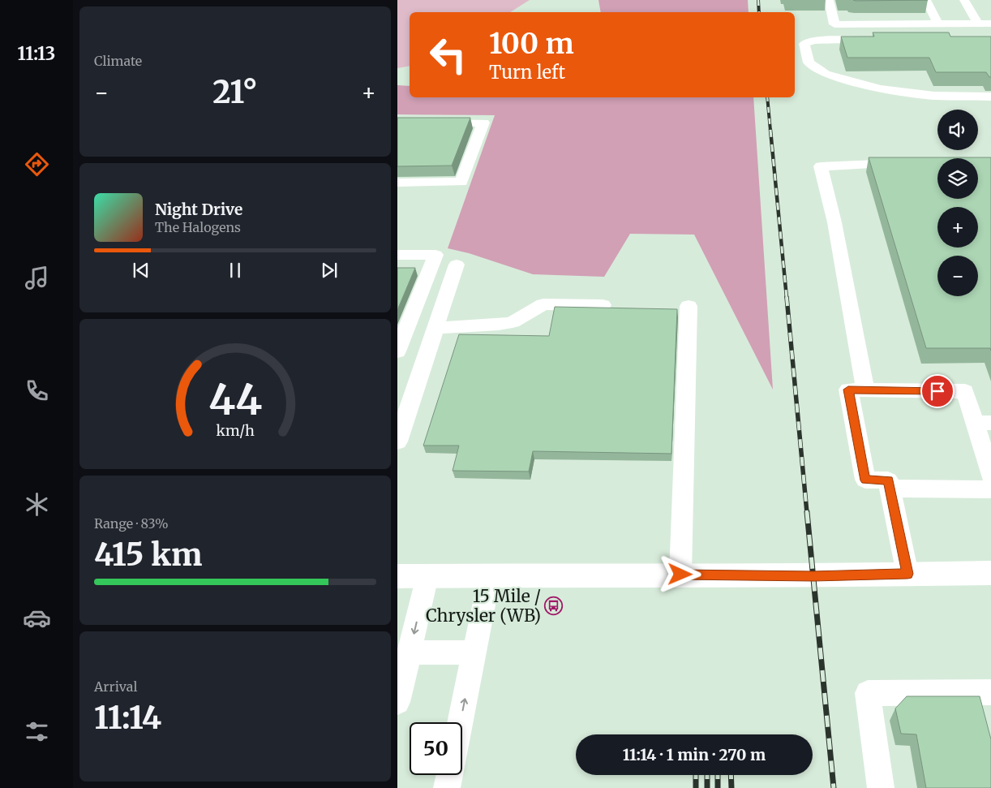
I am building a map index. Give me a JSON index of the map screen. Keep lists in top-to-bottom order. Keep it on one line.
{"places":{"bus stop":["15 Mile / Chrysler (WB)"]},"page":{"tabs":"11:13","tile":["Climate",["Range · 83%","415 km"],["Arrival","11:14"]],"turn":["100 m","Turn left"],"heat":["−","21°","+"],"map_buttons":["+","−"],"song":["Night Drive","The Halogens"],"limit":"50","trip":"11:14 · 1 min · 270 m","gauge":["44","km/h"]}}
